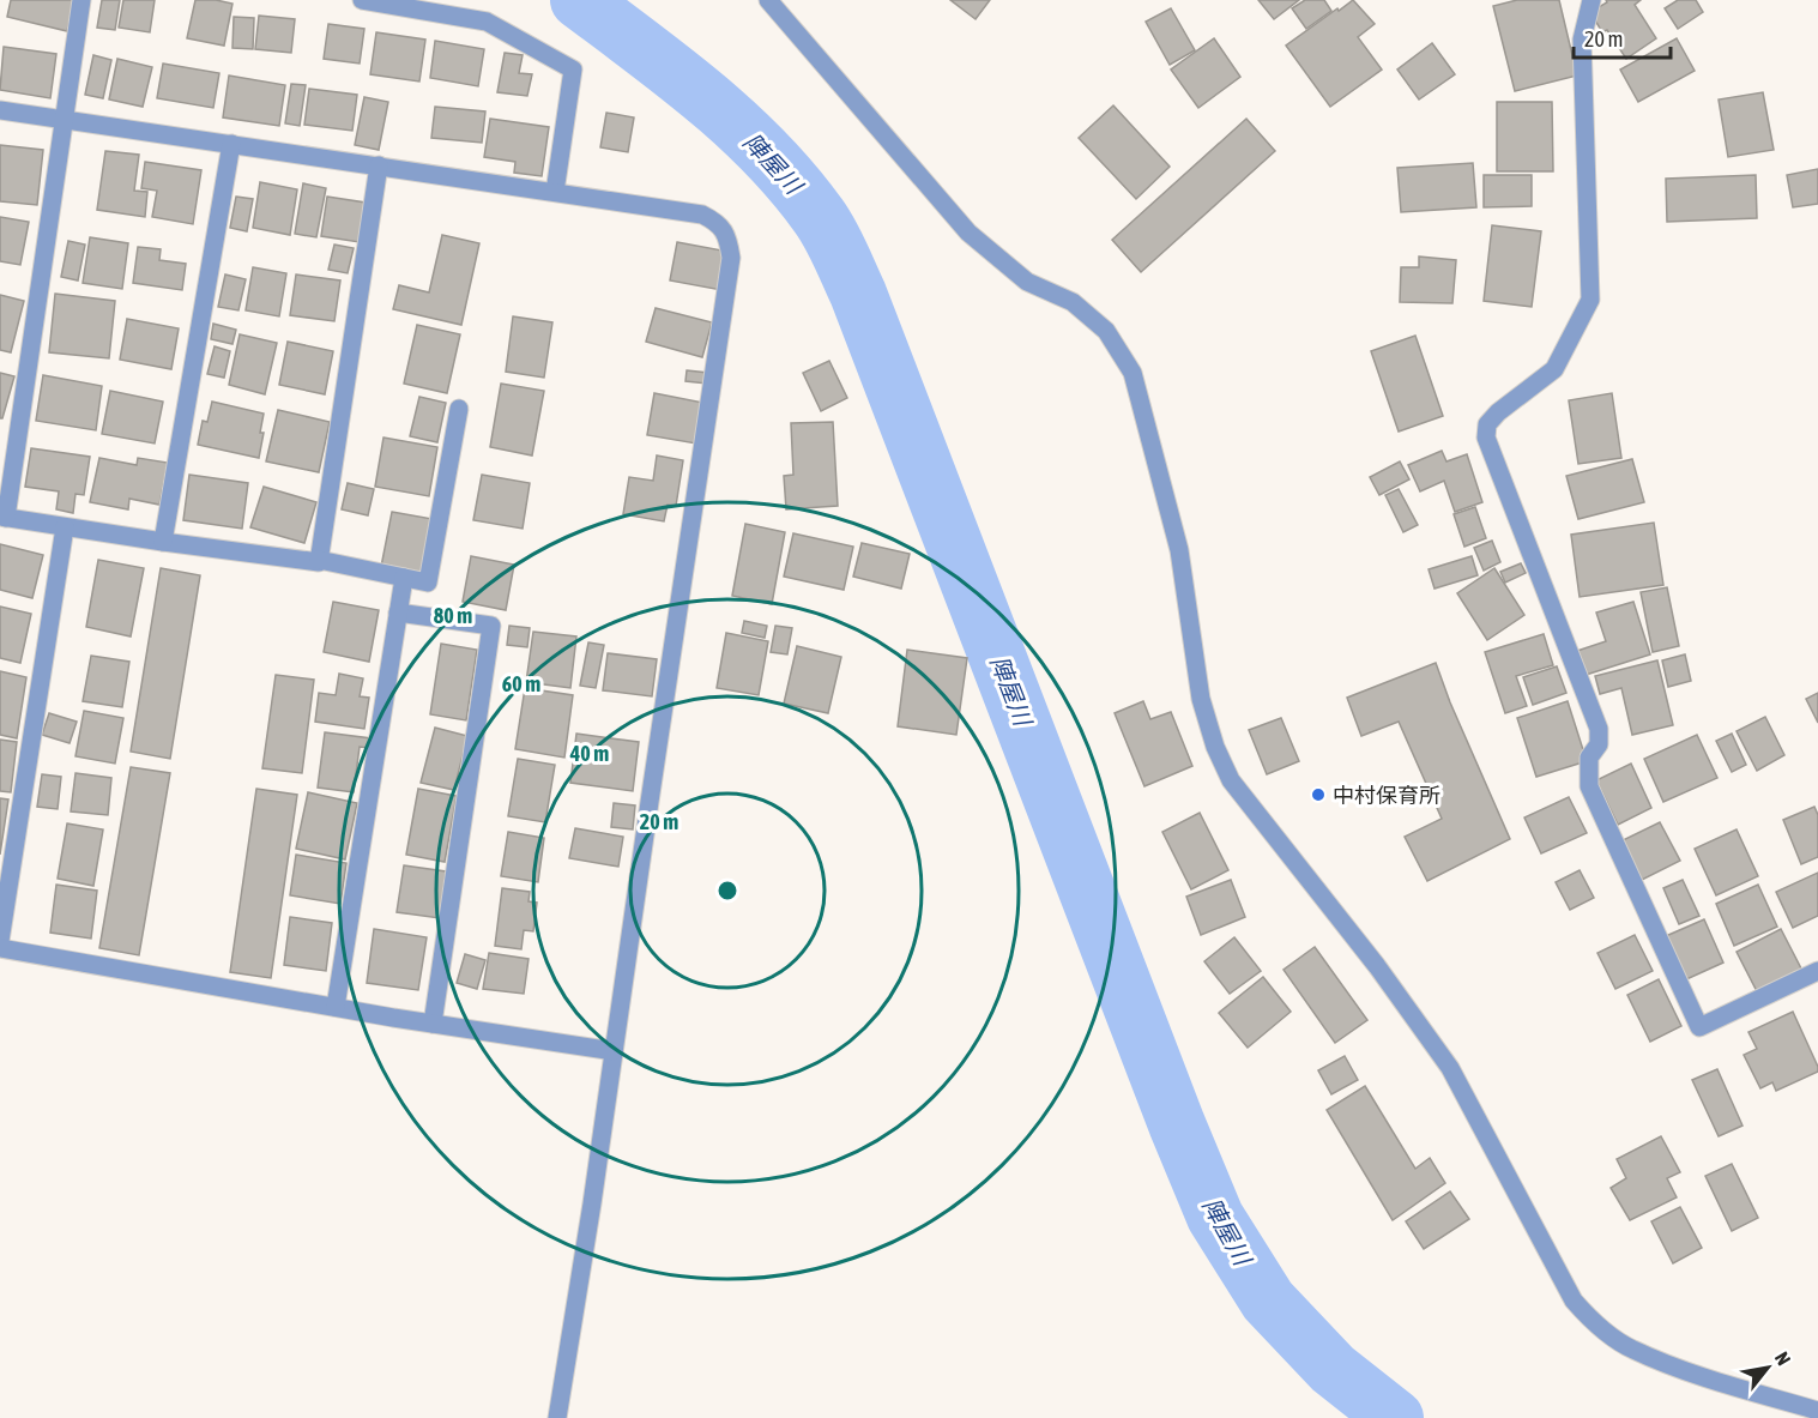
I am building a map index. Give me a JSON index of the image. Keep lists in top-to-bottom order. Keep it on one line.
{"water":["陣屋川"],"places":["中村保育所"],"scale_bar":"20 m","north":"top right","rings":["80 m","60 m","40 m","20 m"]}
